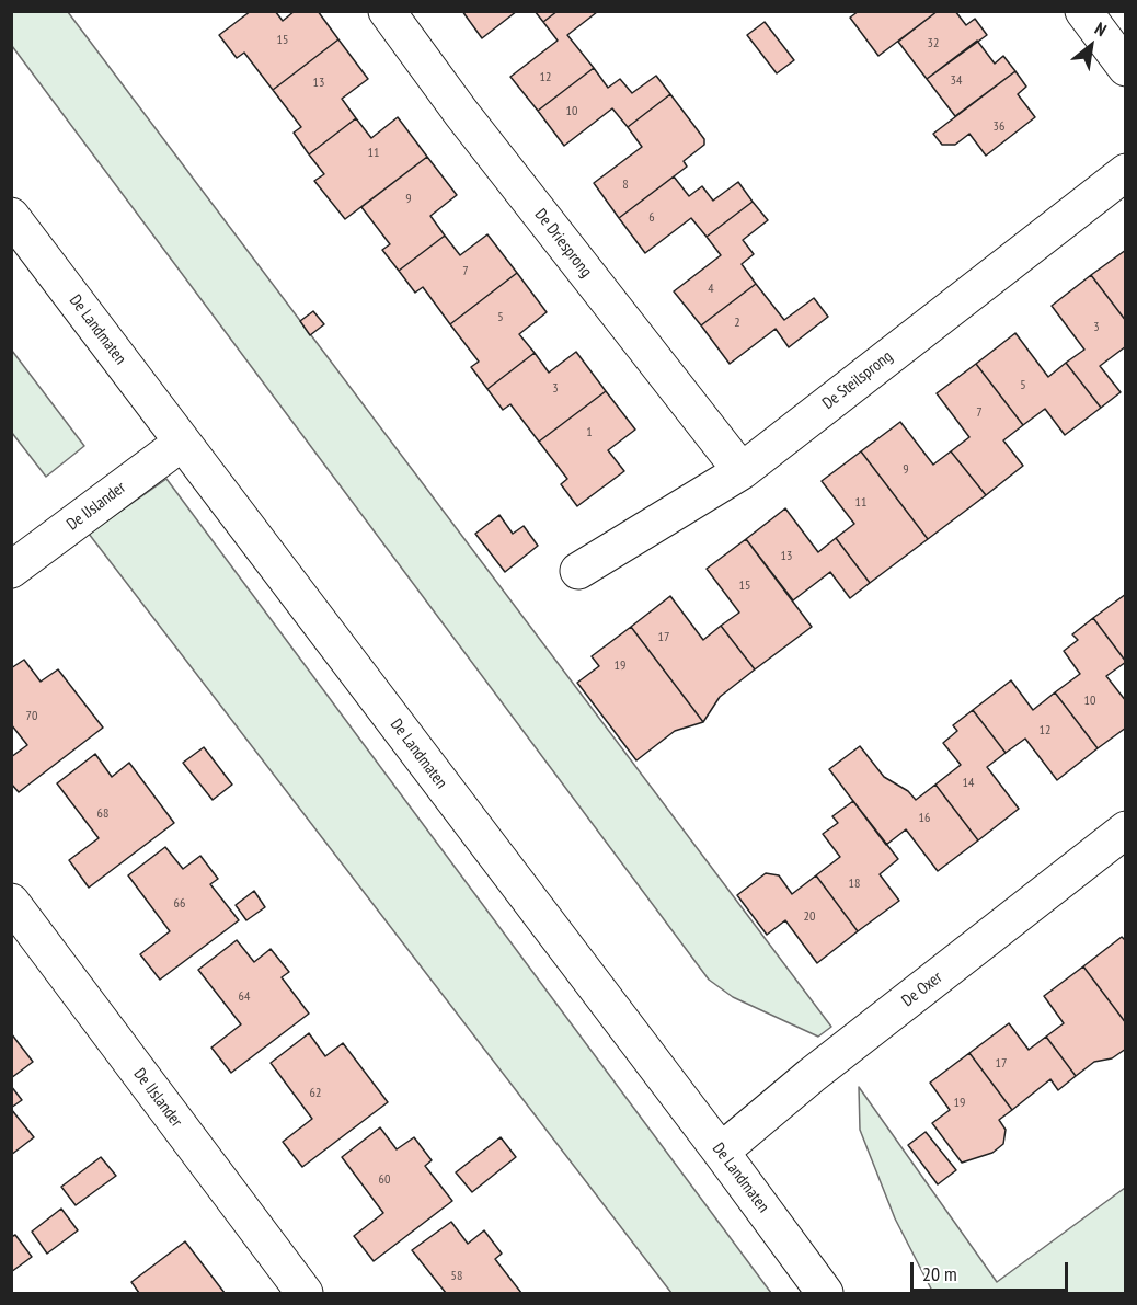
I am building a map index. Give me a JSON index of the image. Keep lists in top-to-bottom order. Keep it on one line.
{"streets":{"street":["De Driesprong","De Landmaten","De Steilsprong","De IJslander","De Oxer"]},"crossings":[["De Driesprong","De Steilsprong"],["De Landmaten","De IJslander"],["De Landmaten","De Oxer"]],"house_numbers":["15","32","12","34","13","10","36","11","8","9","6","7","4","5","2","3","5","3","7","1","9","11","13","15","17","19","10","70","12","14","68","16","18","66","20","64","17","62","19","60","58"],"scale_bar":"20 m","north":"top right"}
